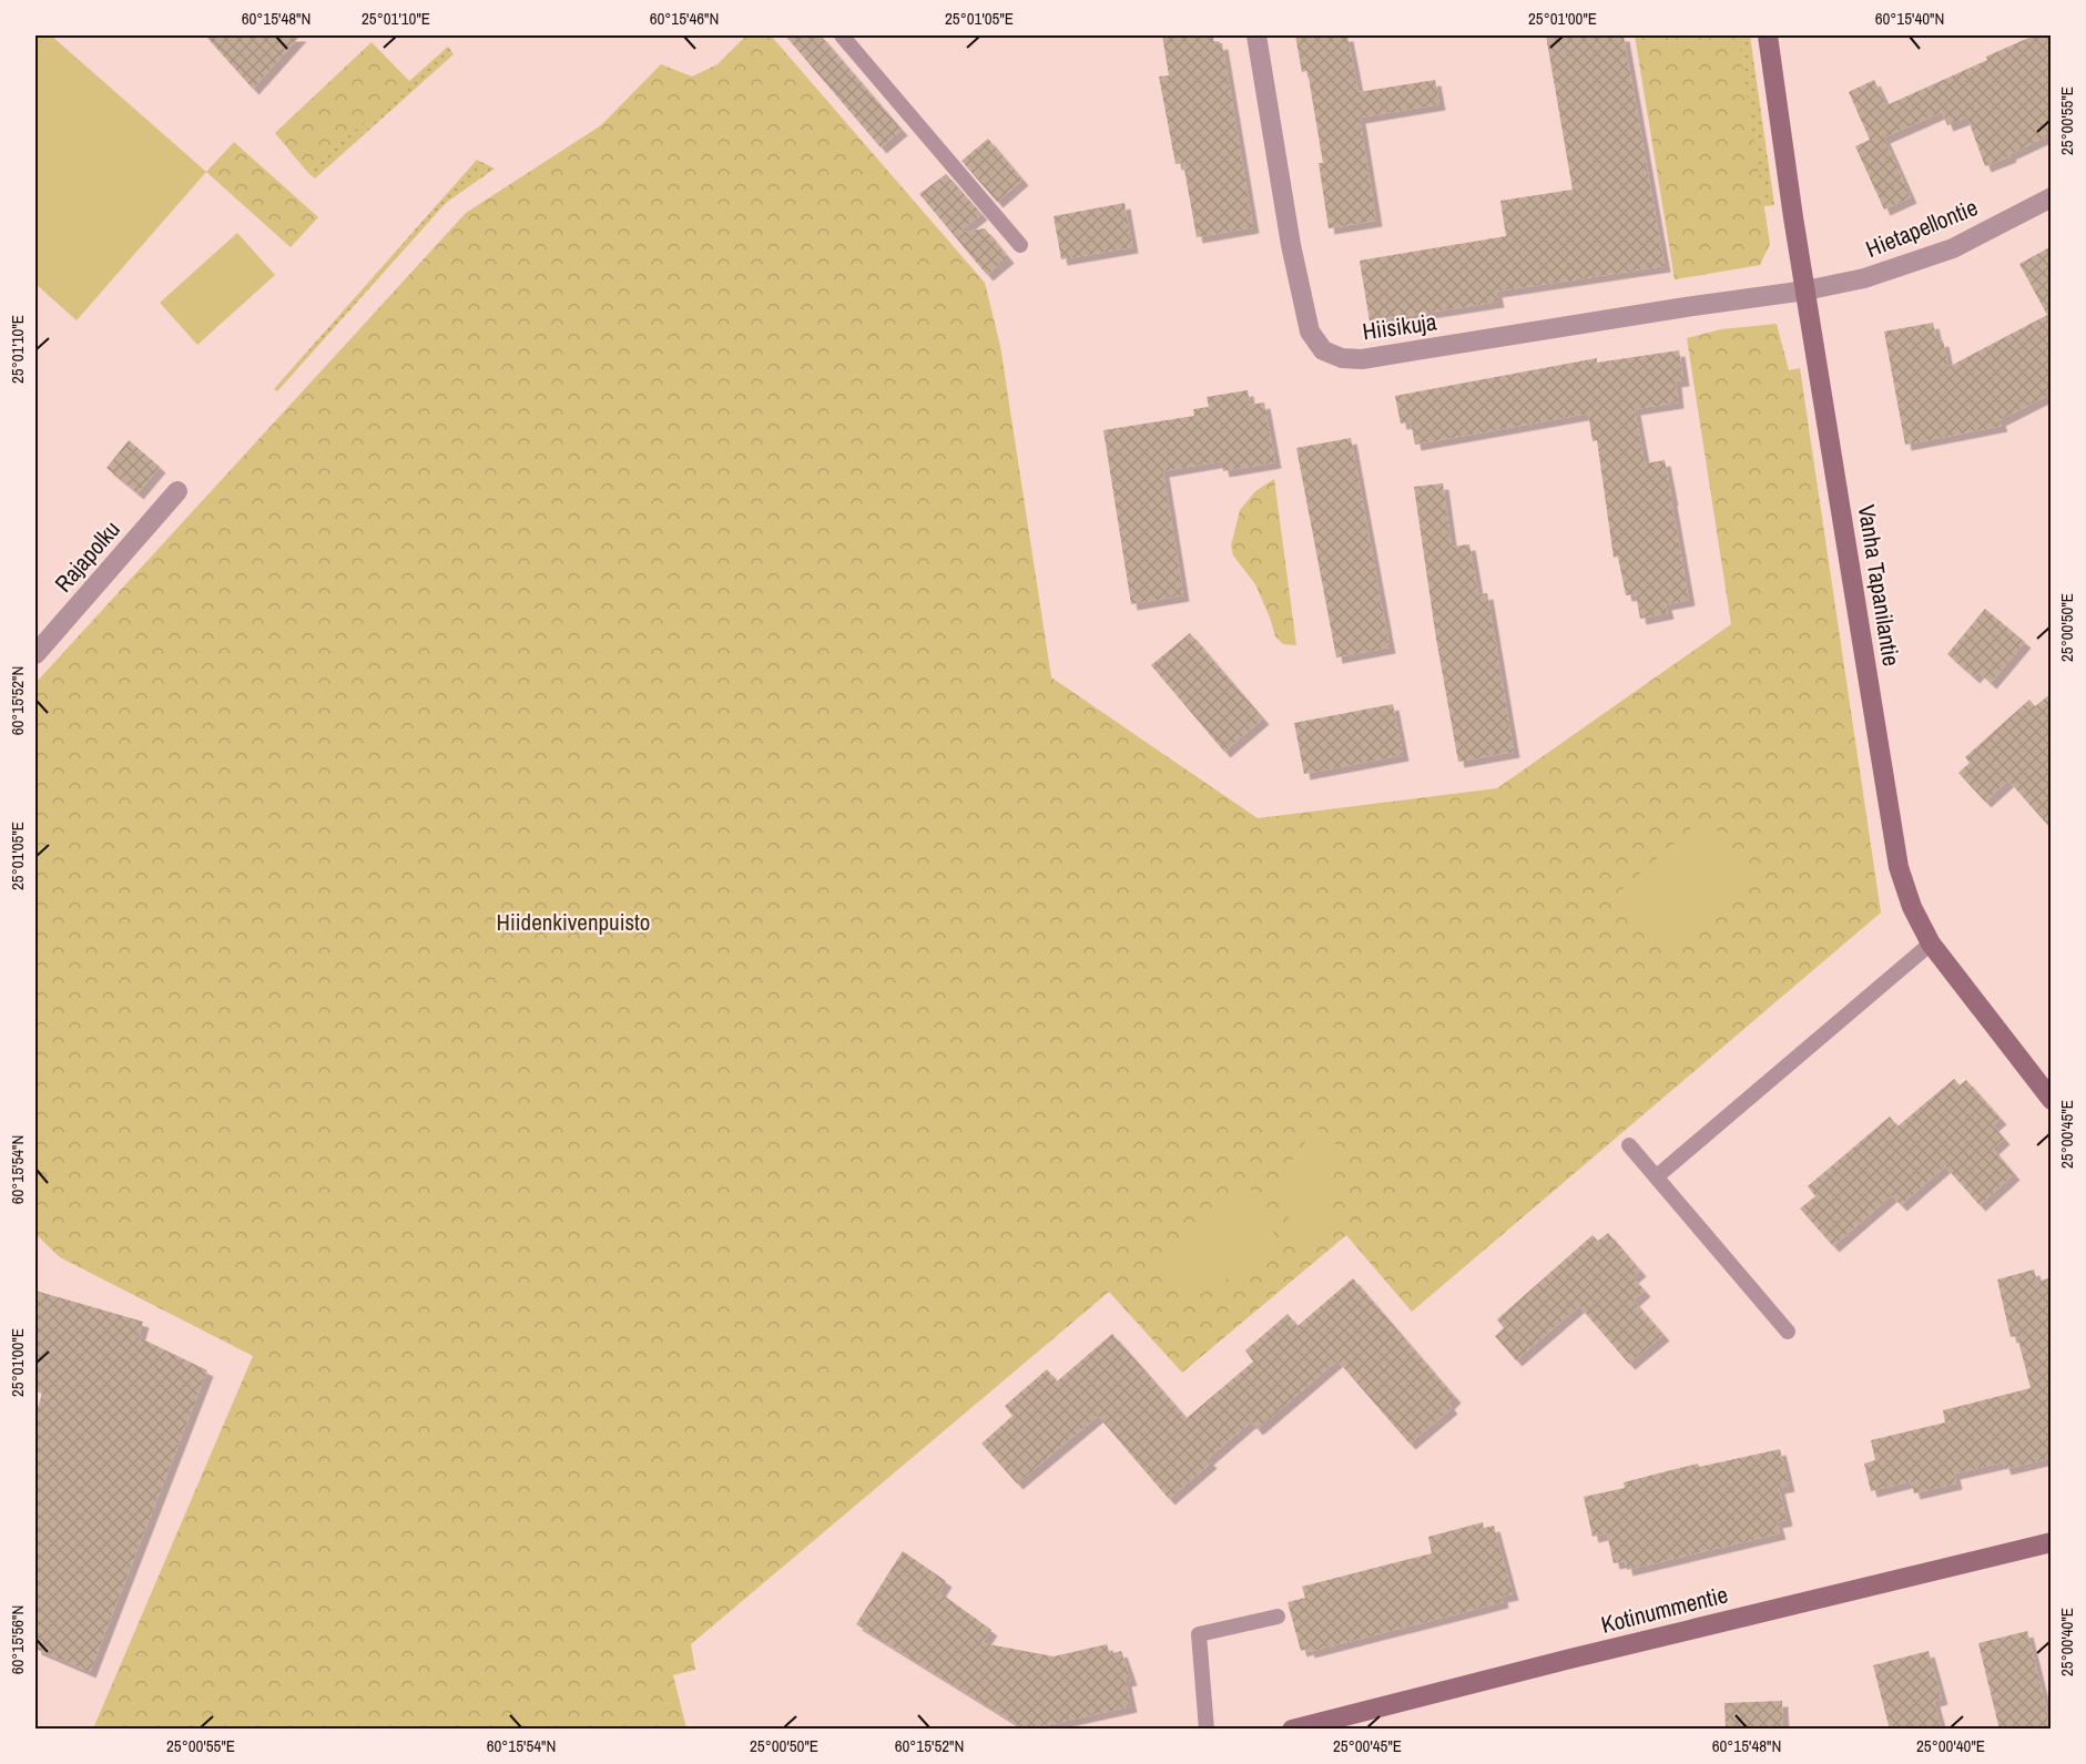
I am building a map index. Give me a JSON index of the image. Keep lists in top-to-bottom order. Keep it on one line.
{"streets":{"street":["Hietapellontie","Hiisikuja","Rajapolku","Vanha Tapanilantie","Kotinummentie"]},"crossings":[["Hietapellontie","Hiisikuja"],["Hietapellontie","Vanha Tapanilantie"],["Hiisikuja","Vanha Tapanilantie"]],"parks":["Hiidenkivenpuisto"],"coordinates":["60°15'48\"N","25°01'10\"E","60°15'46\"N","25°01'05\"E","25°01'00\"E","60°15'40\"N","25°00'55\"E","25°00'50\"E","60°15'52\"N","25°00'45\"E","60°15'54\"N","60°15'56\"N","25°00'40\"E"]}
